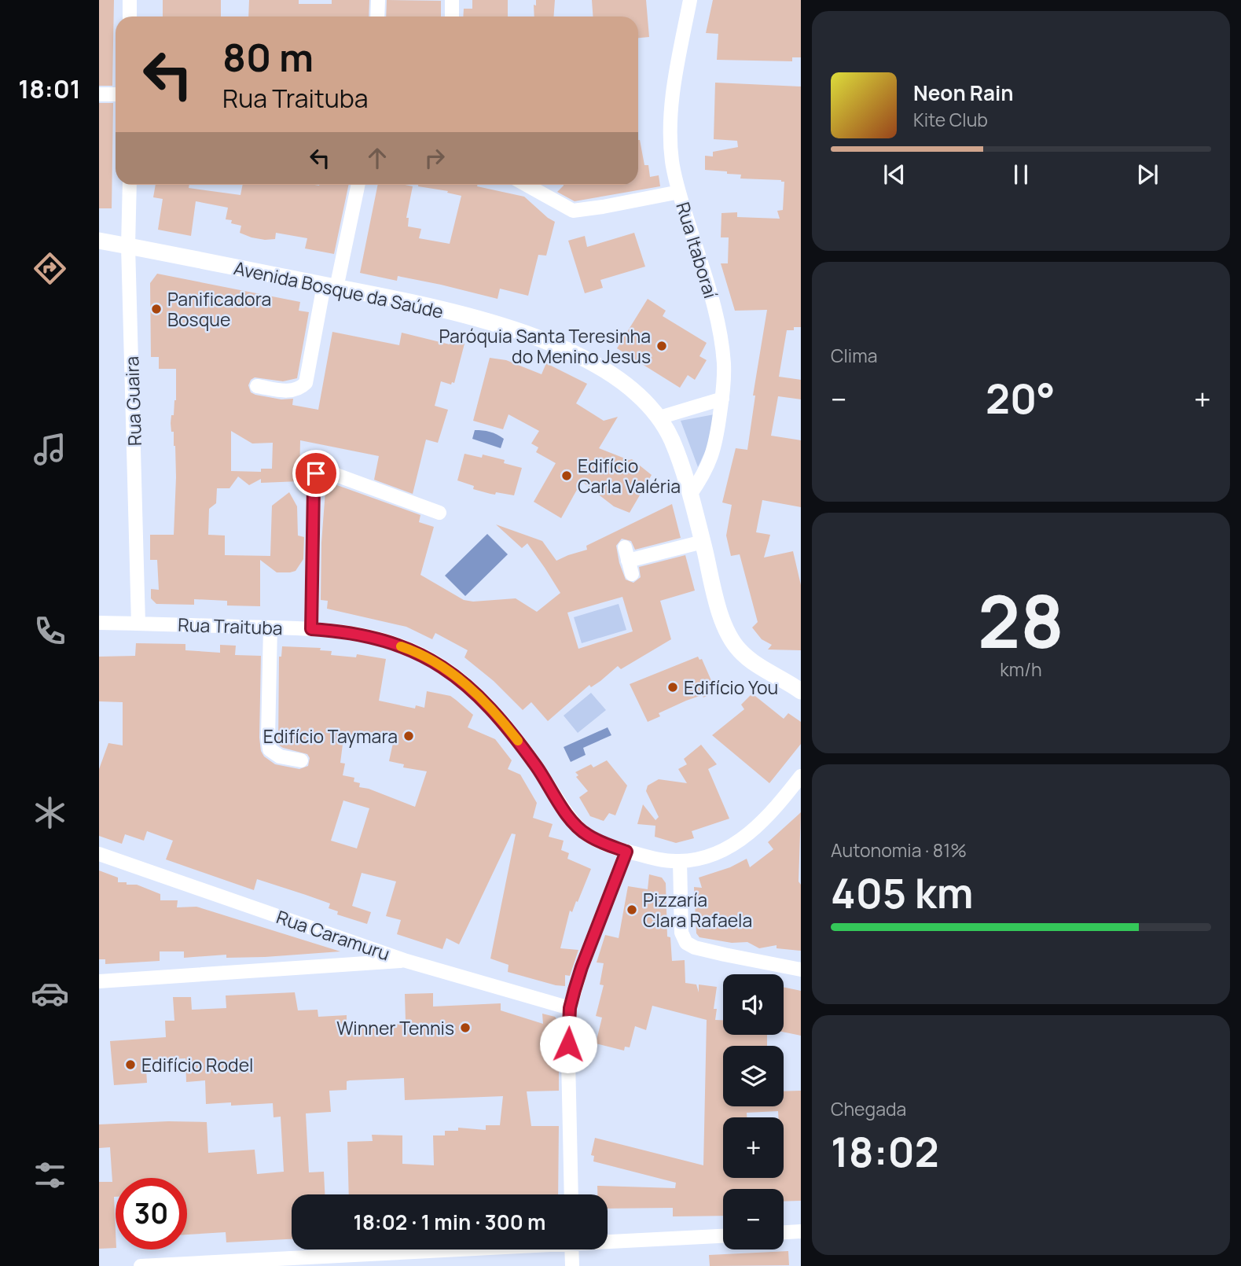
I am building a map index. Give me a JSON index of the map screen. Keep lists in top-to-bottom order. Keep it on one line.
{"streets":{"street":["Rua Itaboraí","Avenida Bosque da Saúde","Rua Guaira","Rua Traituba","Rua Caramuru"]},"crossings":[["Rua Itaboraí","Avenida Bosque da Saúde"],["Avenida Bosque da Saúde","Rua Guaira"],["Rua Guaira","Rua Traituba"]],"places":["Panificadora Bosque","Paróquia Santa Teresinha do Menino Jesus","Edifício Carla Valéria","Edifício You","Edifício Taymara","Pizzaría Clara Rafaela","Winner Tennis","Edifício Rodel"],"page":{"tabs":"18:01","turn":["80 m","Rua Traituba"],"song":["Neon Rain","Kite Club"],"tile":["Clima",["28","km/h"],["Autonomia · 81%","405 km"],["Chegada","18:02"]],"heat":["−","20°","+"],"map_buttons":["+","−"],"limit":"30","trip":"18:02 · 1 min · 300 m"}}
